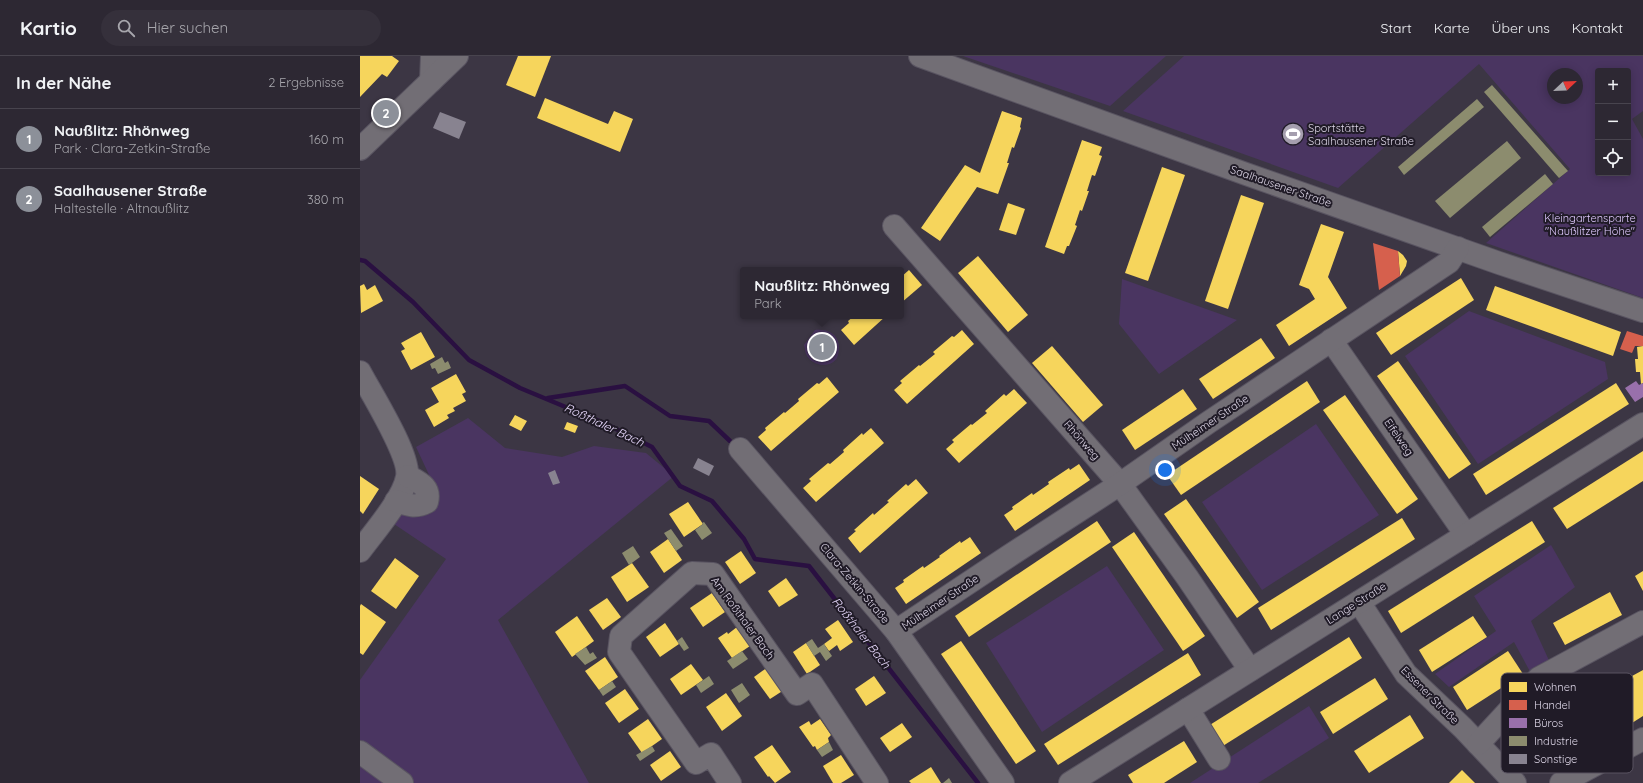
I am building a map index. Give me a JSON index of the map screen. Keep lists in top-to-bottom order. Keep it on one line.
{"streets":{"street":["Saalhausener Straße","Mülheimer Straße","Eifelweg","Rhönweg","Clara-Zetkin-Straße","Lange Straße","Am Roßthaler Bach","Essener Straße"]},"crossings":[["Saalhausener Straße","Mülheimer Straße"],["Mülheimer Straße","Eifelweg"],["Mülheimer Straße","Rhönweg"],["Mülheimer Straße","Clara-Zetkin-Straße"],["Eifelweg","Lange Straße"],["Rhönweg","Lange Straße"],["Lange Straße","Essener Straße"]],"water":["Roßthaler Bach"],"parks":["Kleingartensparte \"Naußlitzer Höhe\""],"places":{"sports":["Sportstätte Saalhausener Straße"]},"legend":["Wohnen","Handel","Büros","Industrie","Sonstige"],"north":"top right","page":{"header":"Kartio","search":"Hier suchen","nav":["Start","Karte","Über uns","Kontakt"],"heading":["In der Nähe","2 Ergebnisse"],"map_buttons":["+","−"],"pins":["2","1"],"list":[{"mark":"1","name":"Naußlitz: Rhönweg","note":"Park · Clara-Zetkin-Straße","value":"160 m"},{"mark":"2","name":"Saalhausener Straße","note":"Haltestelle · Altnaußlitz","value":"380 m"}],"popup":["Naußlitz: Rhönweg","Park"]}}
